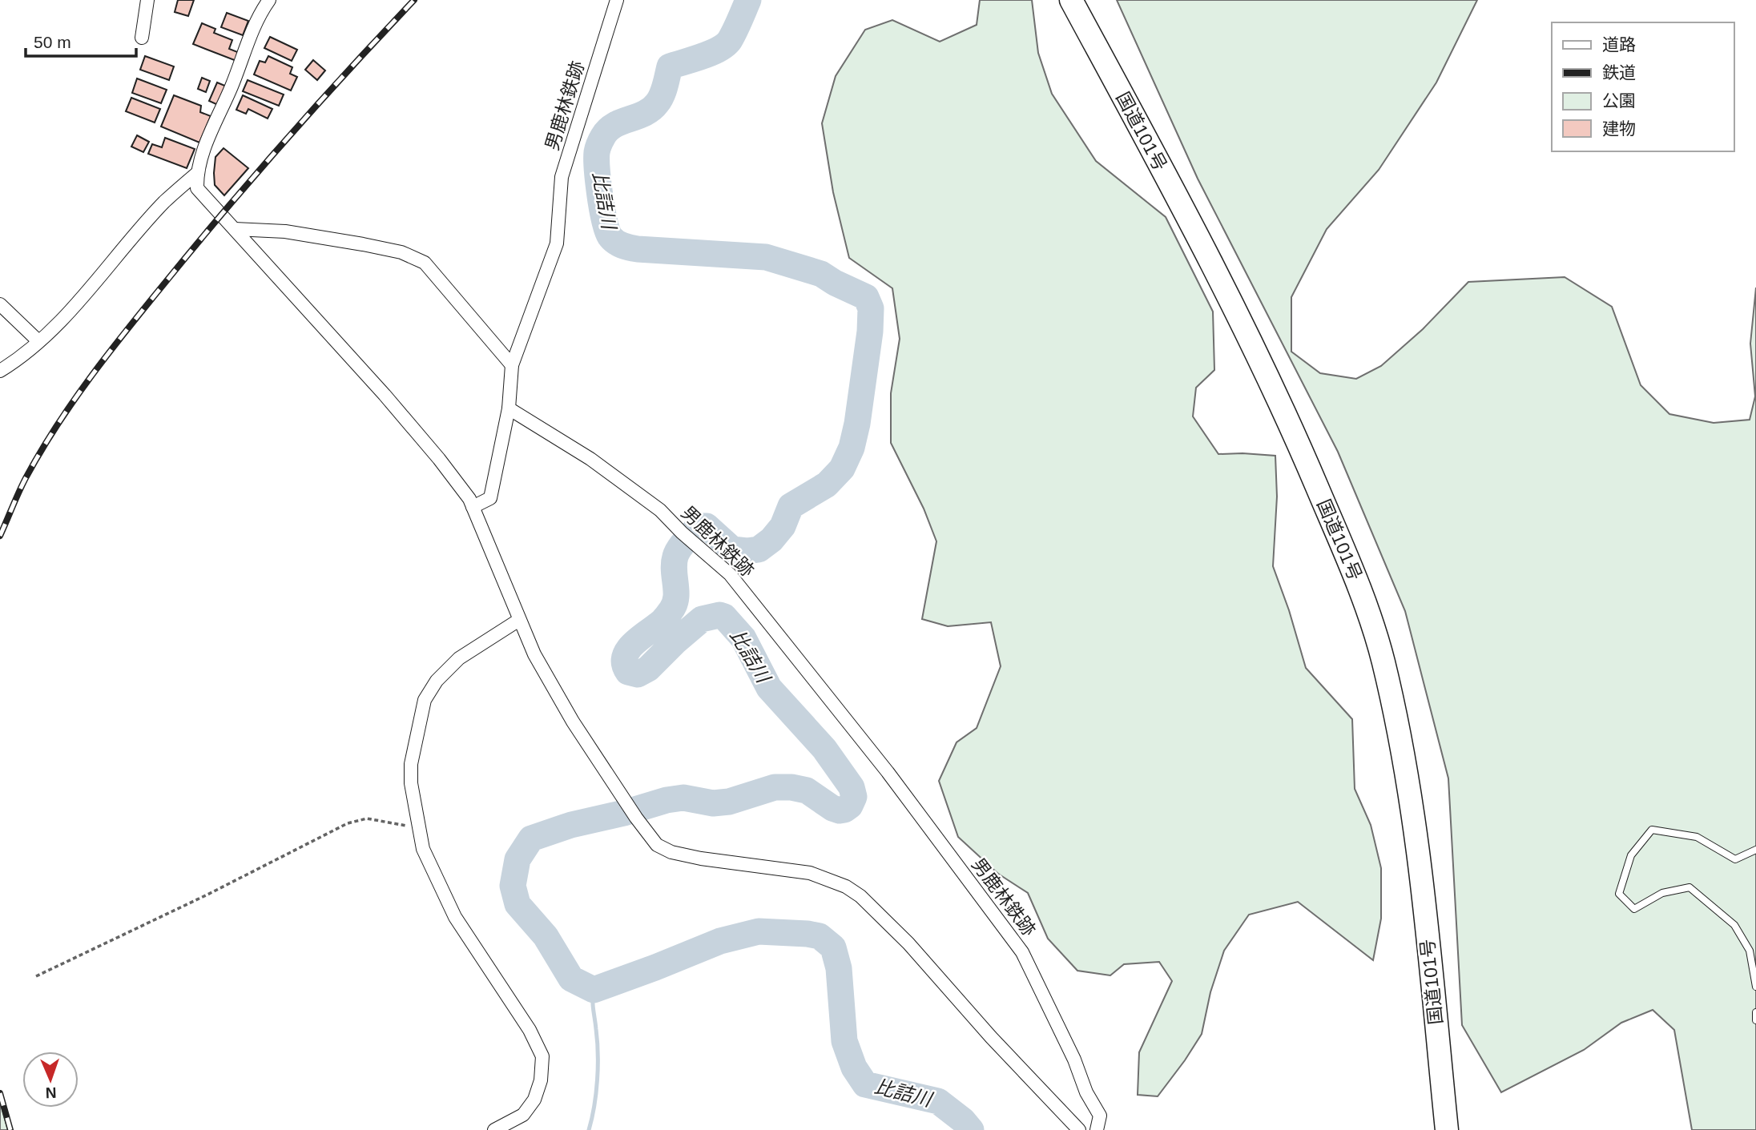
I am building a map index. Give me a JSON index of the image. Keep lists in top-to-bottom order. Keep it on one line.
{"streets":{"highway":["国道101号"],"street":["男鹿林鉄跡"]},"water":["比詰川"],"legend":["道路","鉄道","公園","建物"],"scale_bar":"50 m","north":"bottom"}
